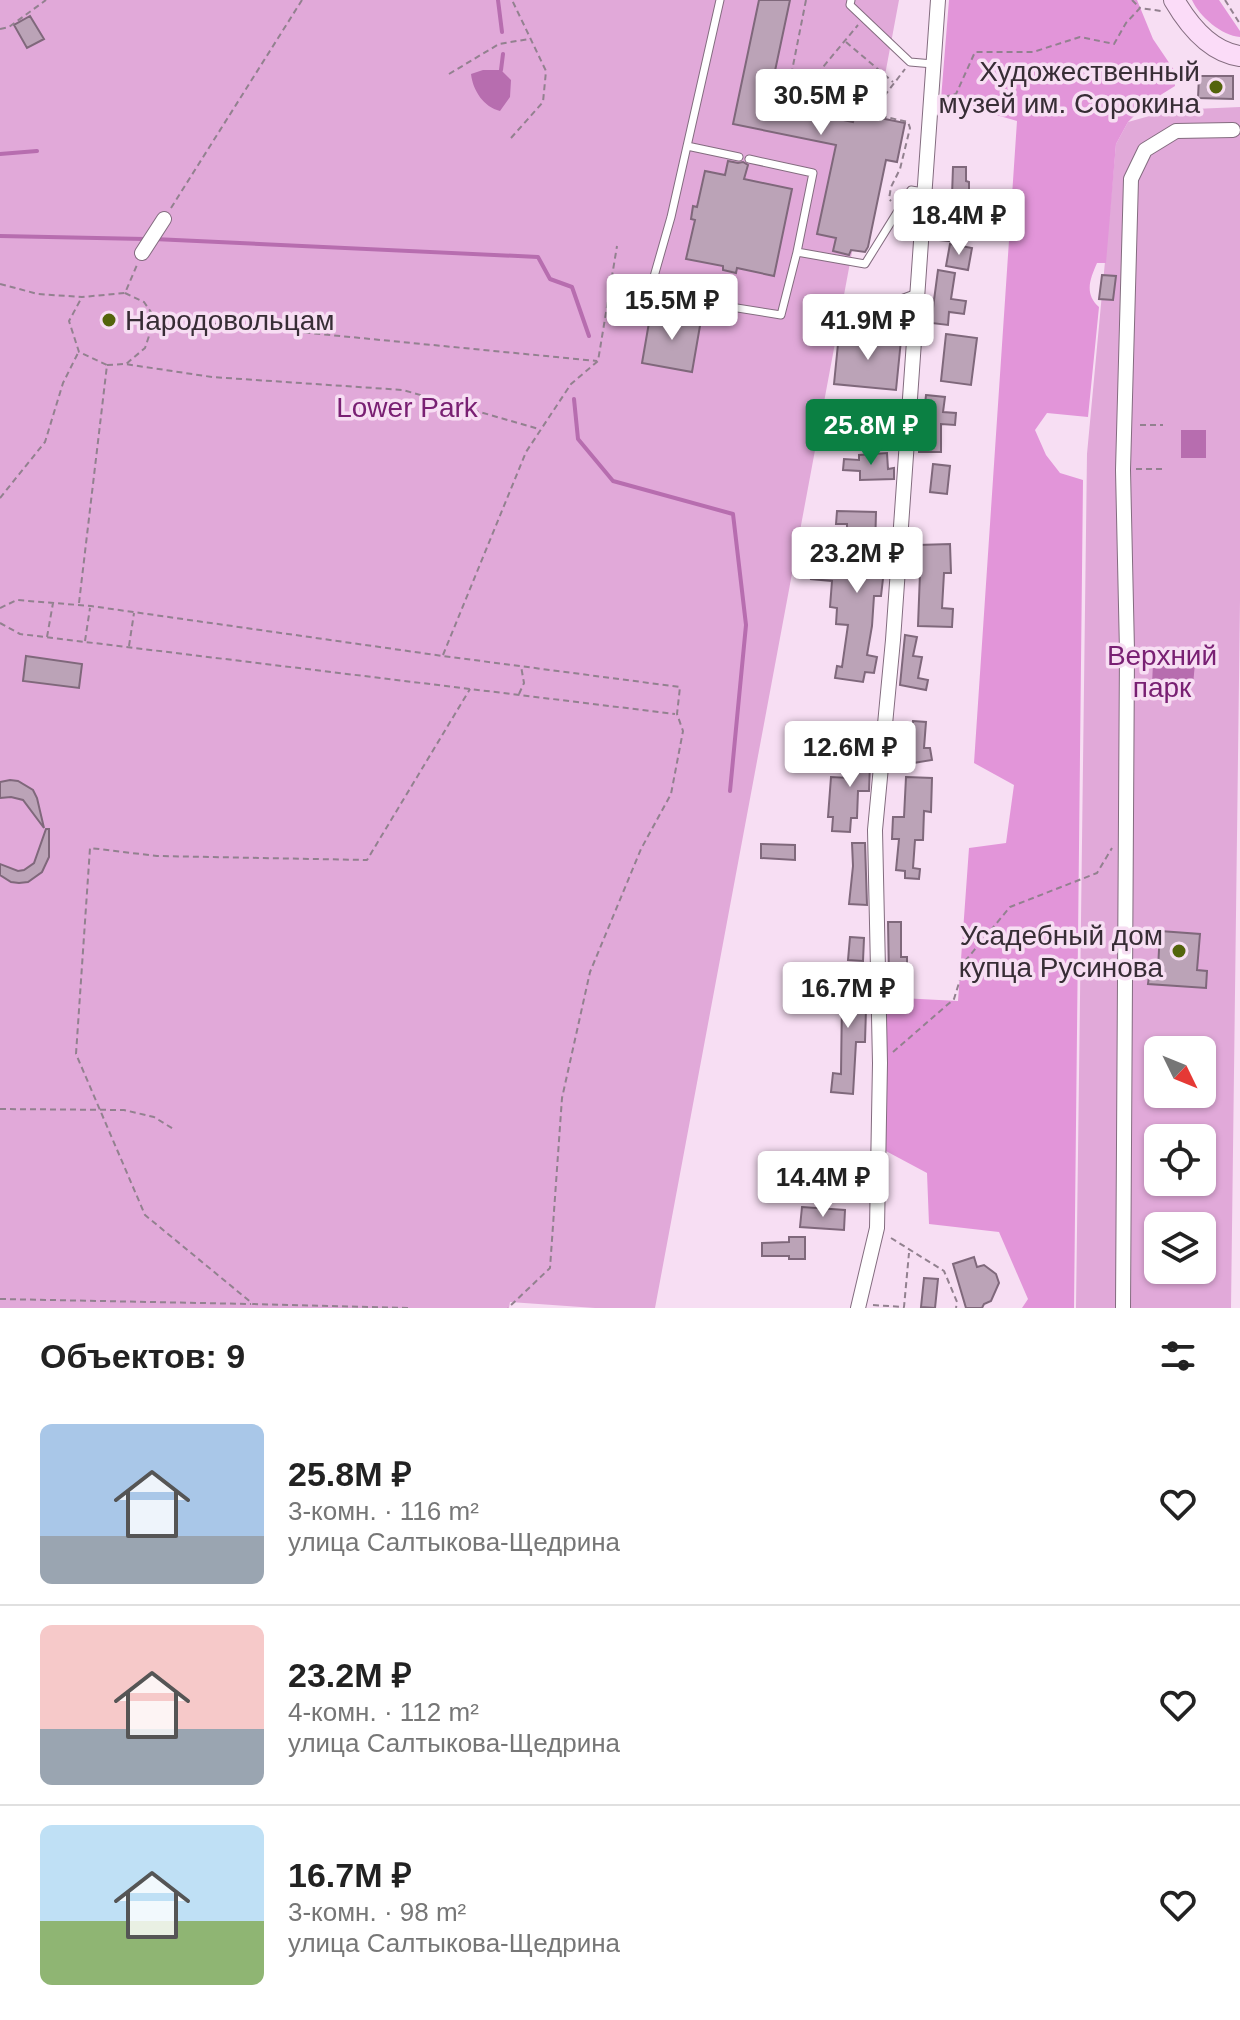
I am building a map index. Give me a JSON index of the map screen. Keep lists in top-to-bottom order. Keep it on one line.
{"parks":["Lower Park","Верхний парк"],"places":["Художественный музей им. Сорокина","Народовольцам","Усадебный дом купца Русинова"],"north":"bottom right","page":{"price":["30.5M ₽","18.4M ₽","15.5M ₽","41.9M ₽","25.8M ₽","23.2M ₽","12.6M ₽","16.7M ₽","14.4M ₽"],"heading":"Объектов: 9","list":[{"name":"25.8M ₽","note":"3-комн. · 116 m² · улица Салтыкова-Щедрина"},{"name":"23.2M ₽","note":"4-комн. · 112 m² · улица Салтыкова-Щедрина"},{"name":"16.7M ₽","note":"3-комн. · 98 m² · улица Салтыкова-Щедрина"}]}}
